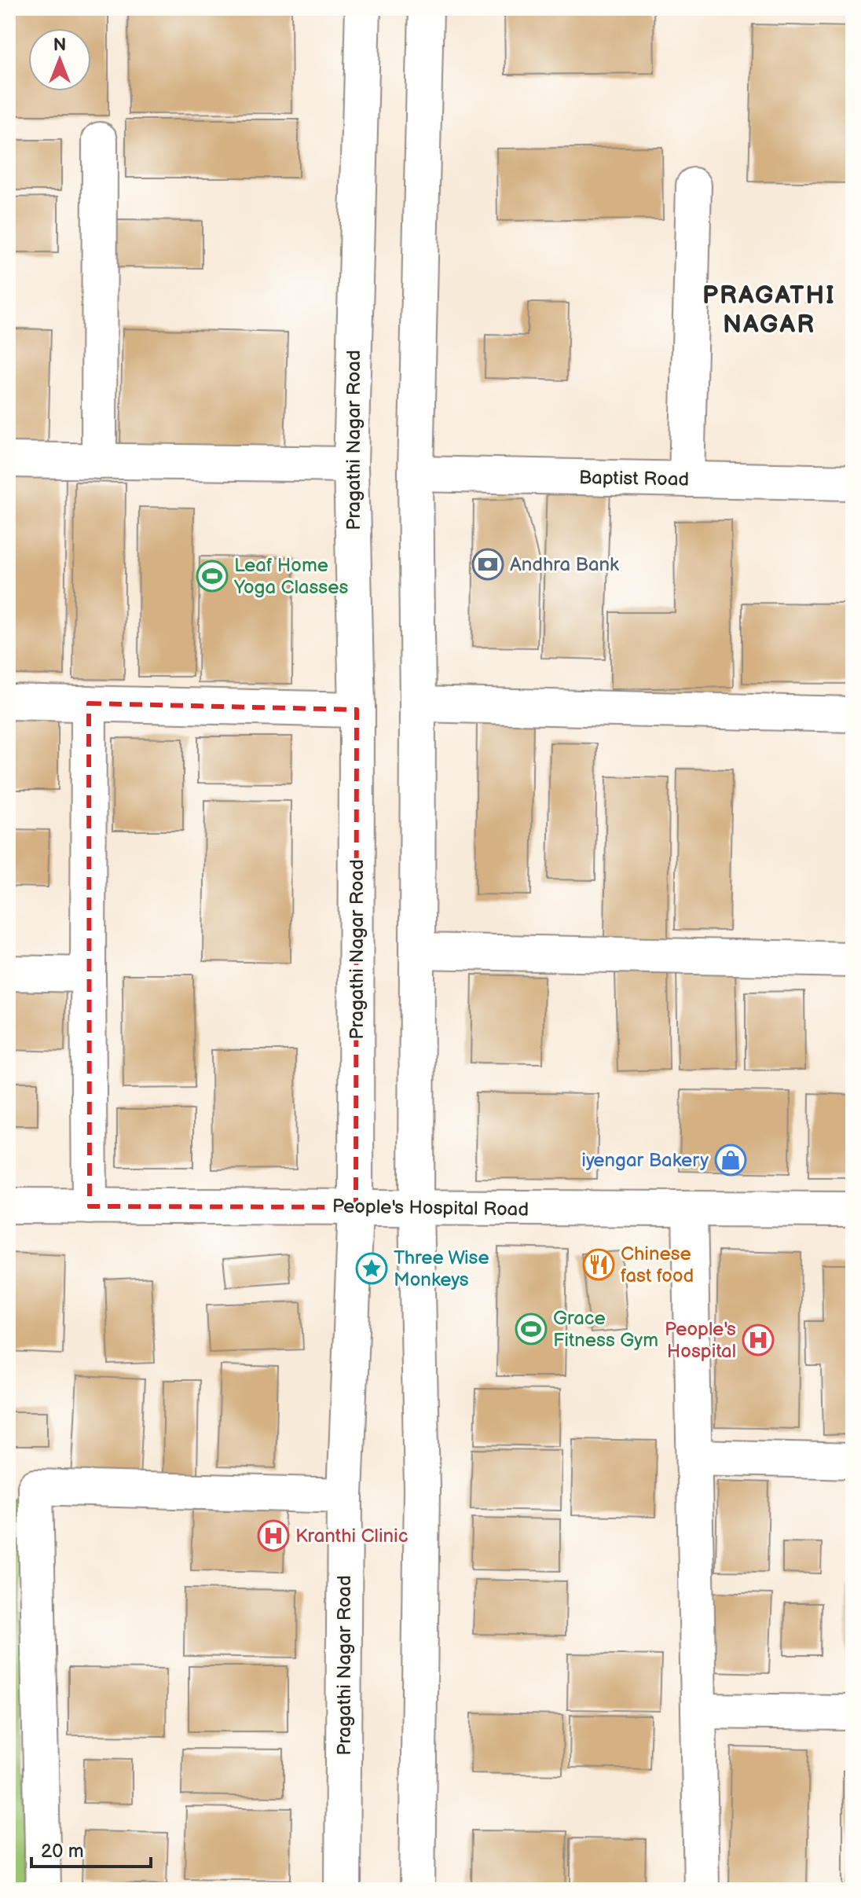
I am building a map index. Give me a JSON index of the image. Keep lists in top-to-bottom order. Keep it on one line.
{"streets":{"street":["Pragathi Nagar Road","Baptist Road","People's Hospital Road"]},"crossings":[["Pragathi Nagar Road","People's Hospital Road"]],"districts":["PRAGATHI NAGAR"],"places":{"bank":["Andhra Bank"],"sports":["Leaf Home Yoga Classes","Grace Fitness Gym"],"shop":["iyengar Bakery"],"restaurant":["Chinese fast food"],"place":["Three Wise Monkeys"],"hospital":["People's Hospital","Kranthi Clinic"]},"scale_bar":"20 m","north":"top"}
